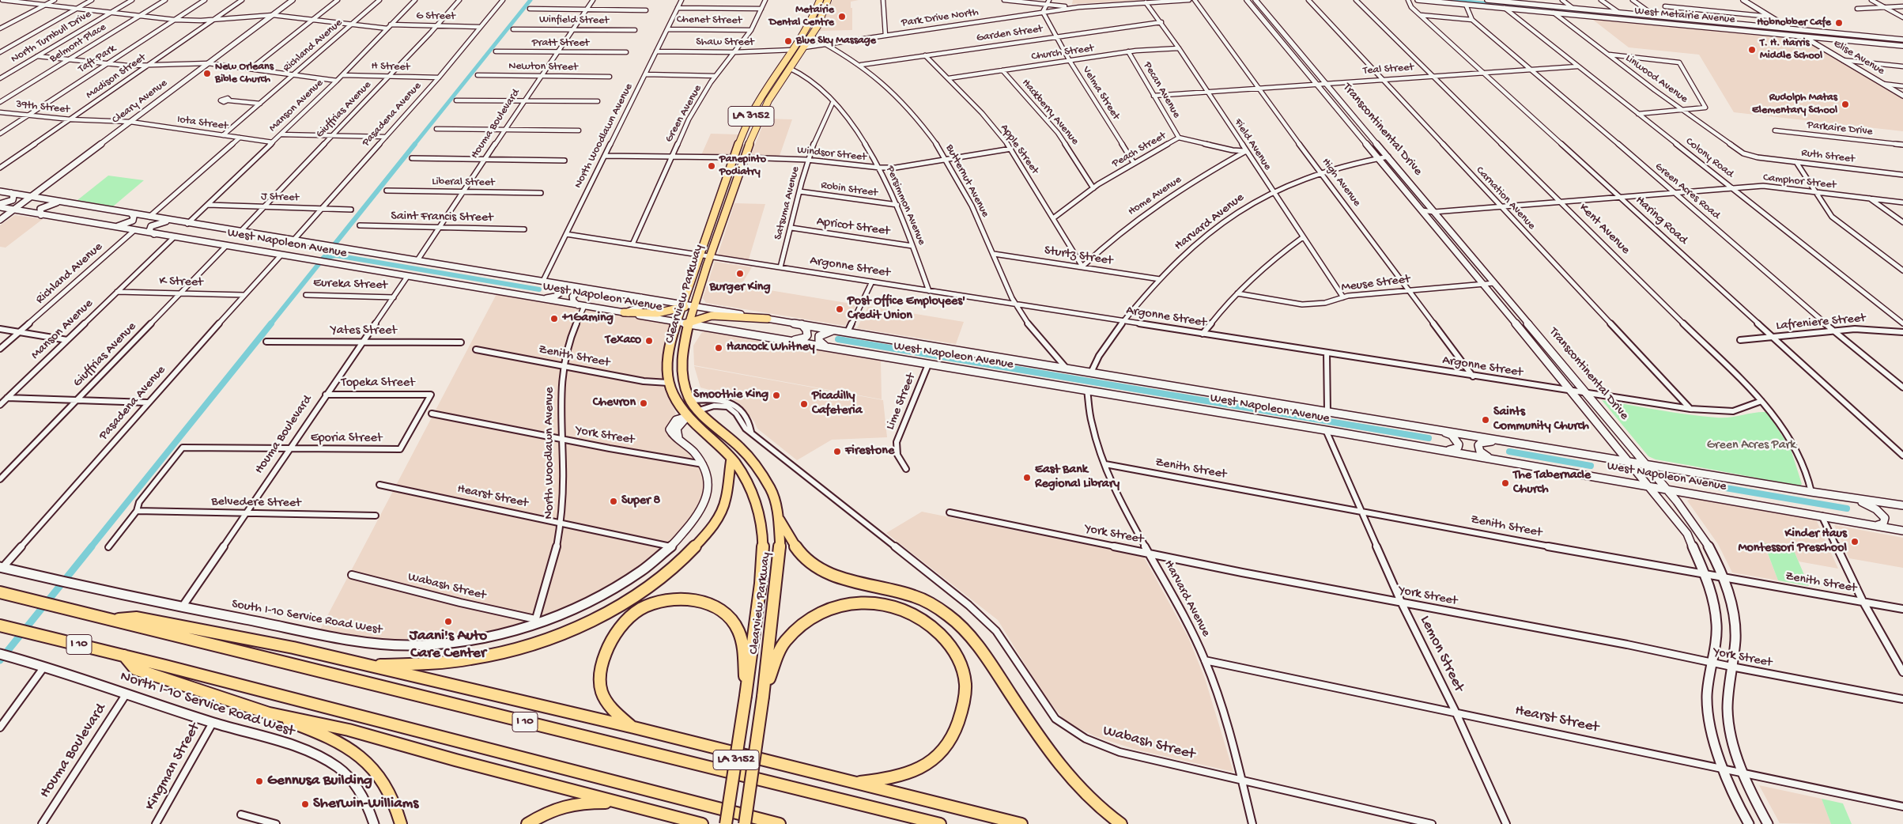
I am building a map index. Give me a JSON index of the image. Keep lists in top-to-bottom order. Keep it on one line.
{"streets":{"highway":["LA 3152","Clearview Parkway","I 10"],"main road":["West Metairie Avenue","Elise Avenue","Cleary Avenue","Transcontinental Drive","West Napoleon Avenue","South I-10 Service Road West","North I-10 Service Road West"],"street":["G Street","Park Drive North","Winfield Street","Chenet Street","Garden Street","North Turnbull Drive","Shaw Street","Belmont Place","Pratt Street","Richland Avenue","Church Street","Taft Park","H Street","Newton Street","Teal Street","Madison Street","Linwood Avenue","Pecan Avenue","Velma Street","Manson Avenue","39th Street","Giuffrias Avenue","Hackberry Avenue","Green Avenue","Pasadena Avenue","Iota Street","Houma Boulevard","Parkaire Drive","North Woodlawn Avenue","Field Avenue","Apple Street","Peach Street","Windsor Street","Ruth Street","Colony Road","Butternut Avenue","Camphor Street","Liberal Street","High Avenue","Robin Street","Green Acres Road","Home Avenue","J Street","Carnation Avenue","Satsuma Avenue","Persimmon Avenue","Saint Francis Street","Haring Road","Harvard Avenue","Apricot Street","Kent Avenue","Sturtz Street","Argonne Street","K Street","Meuse Street","Eureka Street","Lafreniere Street","Yates Street","Zenith Street","Topeka Street","Lime Street","York Street","Eporia Street","Hearst Street","Belvedere Street","Wabash Street","Lemon Street","Kingman Street"]},"crossings":[["West Metairie Avenue","Elise Avenue"],["West Metairie Avenue","Linwood Avenue"],["West Metairie Avenue","Colony Road"],["West Metairie Avenue","Green Acres Road"],["G Street","Manson Avenue"],["G Street","Giuffrias Avenue"],["G Street","Pasadena Avenue"],["Park Drive North","Velma Street"],["Park Drive North","Butternut Avenue"],["Park Drive North","Clearview Parkway"],["Winfield Street","Houma Boulevard"],["Chenet Street","Green Avenue"],["Chenet Street","North Woodlawn Avenue"],["Garden Street","Velma Street"],["Garden Street","Field Avenue"],["Garden Street","Apple Street"],["Garden Street","Butternut Avenue"],["Shaw Street","Green Avenue"],["Shaw Street","North Woodlawn Avenue"],["Shaw Street","Clearview Parkway"],["Pratt Street","Houma Boulevard"],["Richland Avenue","Iota Street"],["Richland Avenue","West Napoleon Avenue"],["Church Street","Pecan Avenue"],["Church Street","Velma Street"],["Church Street","Hackberry Avenue"],["Church Street","Field Avenue"],["Church Street","Apple Street"],["Taft Park","39th Street"],["H Street","Manson Avenue"],["H Street","Giuffrias Avenue"],["H Street","Pasadena Avenue"],["Newton Street","Houma Boulevard"],["Teal Street","Pecan Avenue"],["Teal Street","Transcontinental Drive"],["Teal Street","Field Avenue"],["Teal Street","Colony Road"],["Teal Street","High Avenue"],["Teal Street","Green Acres Road"],["Teal Street","Carnation Avenue"],["Teal Street","Haring Road"],["Teal Street","Kent Avenue"],["Madison Street","39th Street"],["Linwood Avenue","Ruth Street"],["Pecan Avenue","Peach Street"],["Velma Street","Peach Street"],["Cleary Avenue","39th Street"],["Cleary Avenue","Iota Street"],["Cleary Avenue","West Napoleon Avenue"],["Manson Avenue","Iota Street"],["Manson Avenue","J Street"],["Manson Avenue","West Napoleon Avenue"],["Manson Avenue","K Street"],["39th Street","Iota Street"],["Giuffrias Avenue","J Street"],["Giuffrias Avenue","West Napoleon Avenue"],["Giuffrias Avenue","K Street"],["Hackberry Avenue","Peach Street"],["Green Avenue","Argonne Street"],["Pasadena Avenue","J Street"],["Pasadena Avenue","West Napoleon Avenue"],["Pasadena Avenue","K Street"],["Pasadena Avenue","South I-10 Service Road West"],["Houma Boulevard","Liberal Street"],["Houma Boulevard","Saint Francis Street"],["Houma Boulevard","West Napoleon Avenue"],["Houma Boulevard","Eureka Street"],["Houma Boulevard","Yates Street"],["Houma Boulevard","Topeka Street"],["Houma Boulevard","Eporia Street"],["Houma Boulevard","Belvedere Street"],["Houma Boulevard","South I-10 Service Road West"],["Houma Boulevard","North I-10 Service Road West"],["Transcontinental Drive","Camphor Street"],["Transcontinental Drive","Harvard Avenue"],["Transcontinental Drive","West Napoleon Avenue"],["Transcontinental Drive","Argonne Street"],["Transcontinental Drive","Meuse Street"],["Transcontinental Drive","Zenith Street"],["Transcontinental Drive","York Street"],["Transcontinental Drive","Hearst Street"],["North Woodlawn Avenue","West Napoleon Avenue"],["North Woodlawn Avenue","Argonne Street"],["North Woodlawn Avenue","Zenith Street"],["North Woodlawn Avenue","York Street"],["North Woodlawn Avenue","Hearst Street"],["North Woodlawn Avenue","Wabash Street"],["North Woodlawn Avenue","South I-10 Service Road West"],["Field Avenue","Peach Street"],["Field Avenue","Home Avenue"],["Field Avenue","Harvard Avenue"],["Field Avenue","Meuse Street"],["Apple Street","Peach Street"],["Apple Street","Windsor Street"],["Apple Street","Home Avenue"],["Apple Street","Sturtz Street"],["Peach Street","Home Avenue"],["Windsor Street","Butternut Avenue"],["Windsor Street","Satsuma Avenue"],["Windsor Street","Persimmon Avenue"],["Windsor Street","Clearview Parkway"],["Colony Road","Camphor Street"],["Butternut Avenue","West Napoleon Avenue"],["Butternut Avenue","Sturtz Street"],["Butternut Avenue","Argonne Street"],["Butternut Avenue","Clearview Parkway"],["Camphor Street","Green Acres Road"],["Camphor Street","Carnation Avenue"],["Camphor Street","Haring Road"],["Camphor Street","Kent Avenue"],["High Avenue","Harvard Avenue"],["High Avenue","Argonne Street"],["High Avenue","Meuse Street"],["Robin Street","Satsuma Avenue"],["Robin Street","Persimmon Avenue"],["Green Acres Road","Lafreniere Street"],["Home Avenue","Sturtz Street"],["Carnation Avenue","Argonne Street"],["Satsuma Avenue","Persimmon Avenue"],["Satsuma Avenue","Apricot Street"],["Satsuma Avenue","Argonne Street"],["Persimmon Avenue","Apricot Street"],["Persimmon Avenue","Argonne Street"],["Persimmon Avenue","Clearview Parkway"],["Haring Road","Lafreniere Street"],["Harvard Avenue","West Napoleon Avenue"],["Harvard Avenue","Sturtz Street"],["Harvard Avenue","Argonne Street"],["Harvard Avenue","Zenith Street"],["Harvard Avenue","York Street"],["Harvard Avenue","Hearst Street"],["Harvard Avenue","Wabash Street"],["Kent Avenue","West Napoleon Avenue"],["Kent Avenue","Argonne Street"],["West Napoleon Avenue","Clearview Parkway"],["West Napoleon Avenue","Lime Street"],["West Napoleon Avenue","Lemon Street"],["Argonne Street","Clearview Parkway"],["Clearview Parkway","Zenith Street"],["Clearview Parkway","Wabash Street"],["Clearview Parkway","South I-10 Service Road West"],["Zenith Street","Lemon Street"],["Topeka Street","Eporia Street"],["York Street","South I-10 Service Road West"],["York Street","Lemon Street"],["Eporia Street","Belvedere Street"],["Hearst Street","South I-10 Service Road West"],["Hearst Street","Lemon Street"],["Wabash Street","South I-10 Service Road West"],["North I-10 Service Road West","Kingman Street"]],"parks":["Green Acres Park"],"places":["Metairie Dental Centre","Hobnobber Cafe","Blue Sky Massage","T. H. Harris Middle School","New Orleans Bible Church","Rudolph Matas Elementary School","Panepinto Podiatry","Burger King","Post Office Employees' Credit Union","+1Gaming","Texaco","Hancock Whitney","Smoothie King","Chevron","Picadilly Cafeteria","Saints Community Church","Firestone","East Bank Regional Library","The Tabernacle Church","Super 8","Kinder Haus Montessori Preschool","Jaani's Auto Care Center","Gennusa Building","Sherwin-Williams"]}
